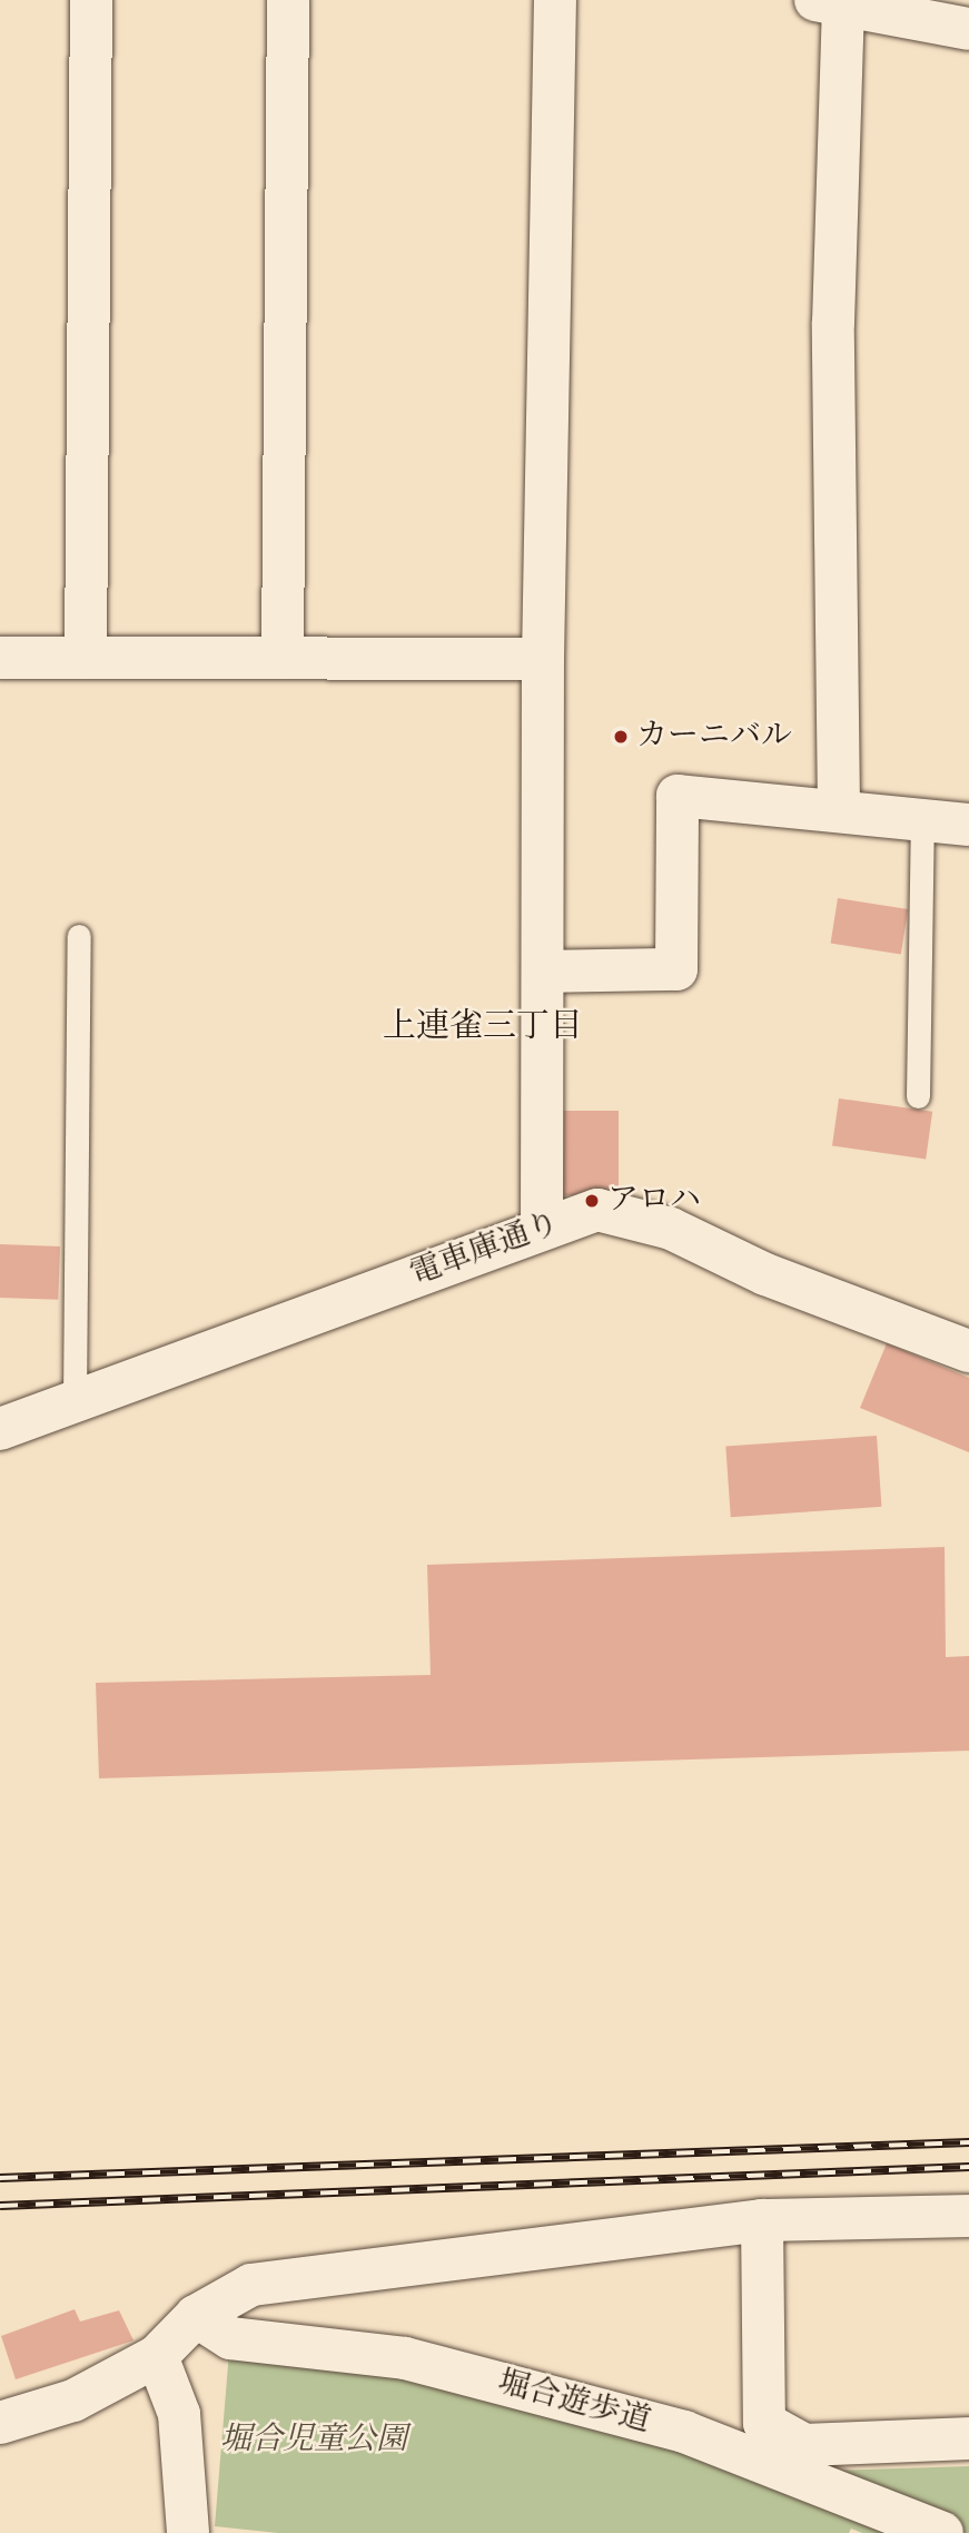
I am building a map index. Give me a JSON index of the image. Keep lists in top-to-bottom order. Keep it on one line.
{"streets":{"street":["電車庫通り","堀合遊歩道"]},"districts":["上連雀三丁目"],"parks":["堀合児童公園"],"places":["カーニバル","アロハ"]}
